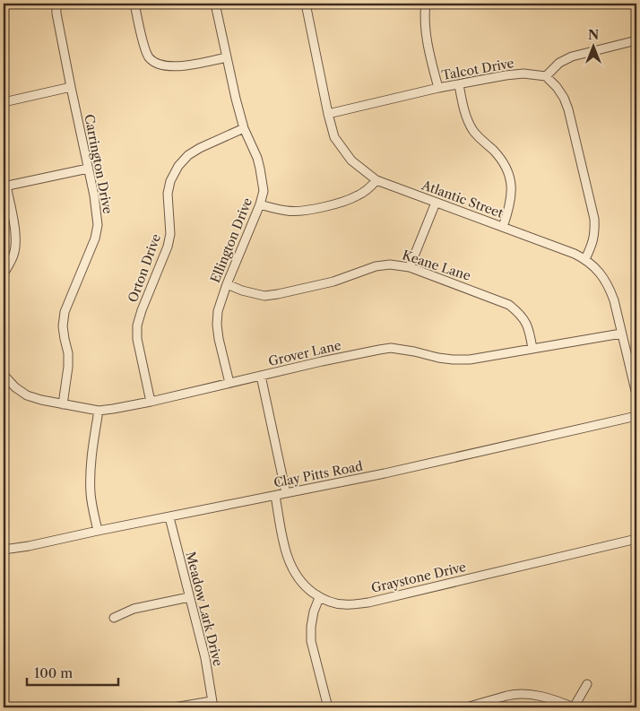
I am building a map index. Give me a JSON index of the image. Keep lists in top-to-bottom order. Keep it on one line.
{"streets":{"street":["Talcot Drive","Carrington Drive","Atlantic Street","Ellington Drive","Keane Lane","Orton Drive","Grover Lane","Clay Pitts Road","Graystone Drive","Meadow Lark Drive"]},"crossings":[["Talcot Drive","Atlantic Street"],["Carrington Drive","Grover Lane"],["Atlantic Street","Grover Lane"],["Ellington Drive","Keane Lane"],["Ellington Drive","Orton Drive"],["Ellington Drive","Grover Lane"],["Keane Lane","Grover Lane"],["Orton Drive","Grover Lane"],["Clay Pitts Road","Graystone Drive"],["Clay Pitts Road","Meadow Lark Drive"]],"scale_bar":"100 m","north":"top"}
